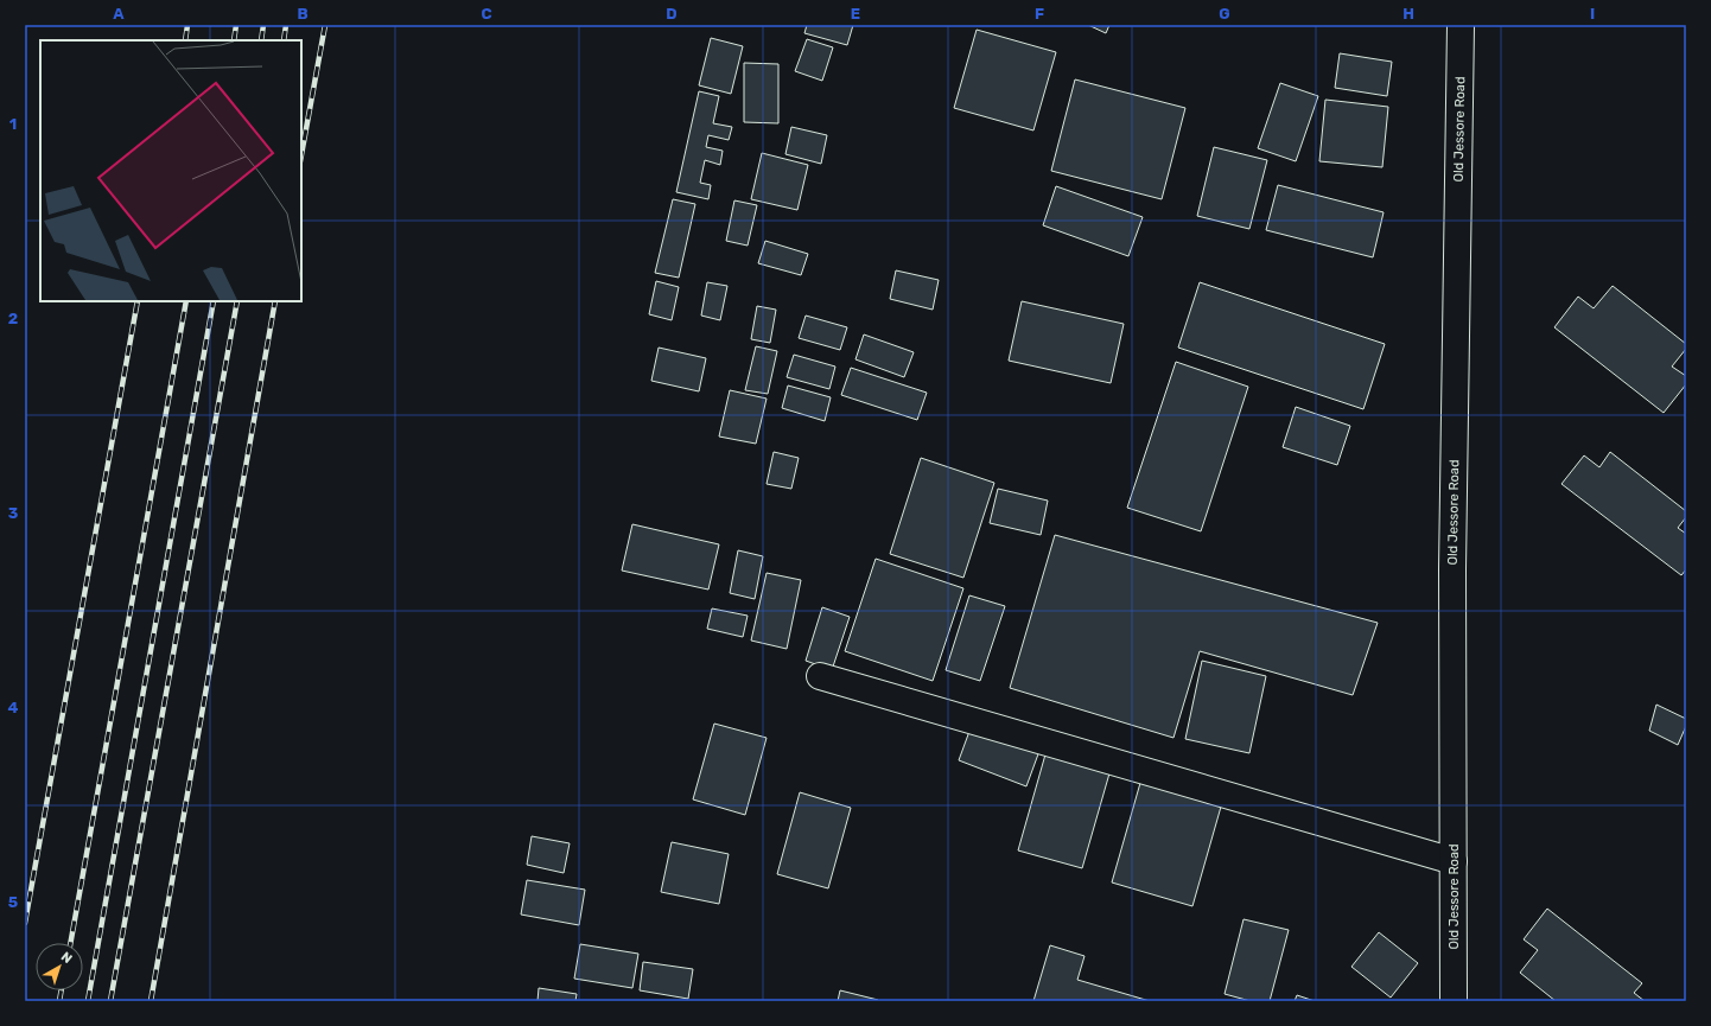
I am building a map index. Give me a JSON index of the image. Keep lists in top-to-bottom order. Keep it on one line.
{"streets":{"main road":["Old Jessore Road"]},"north":"top right","grid":{"columns":["A","B","C","D","E","F","G","H","I"],"rows":["1","2","3","4","5"]}}
